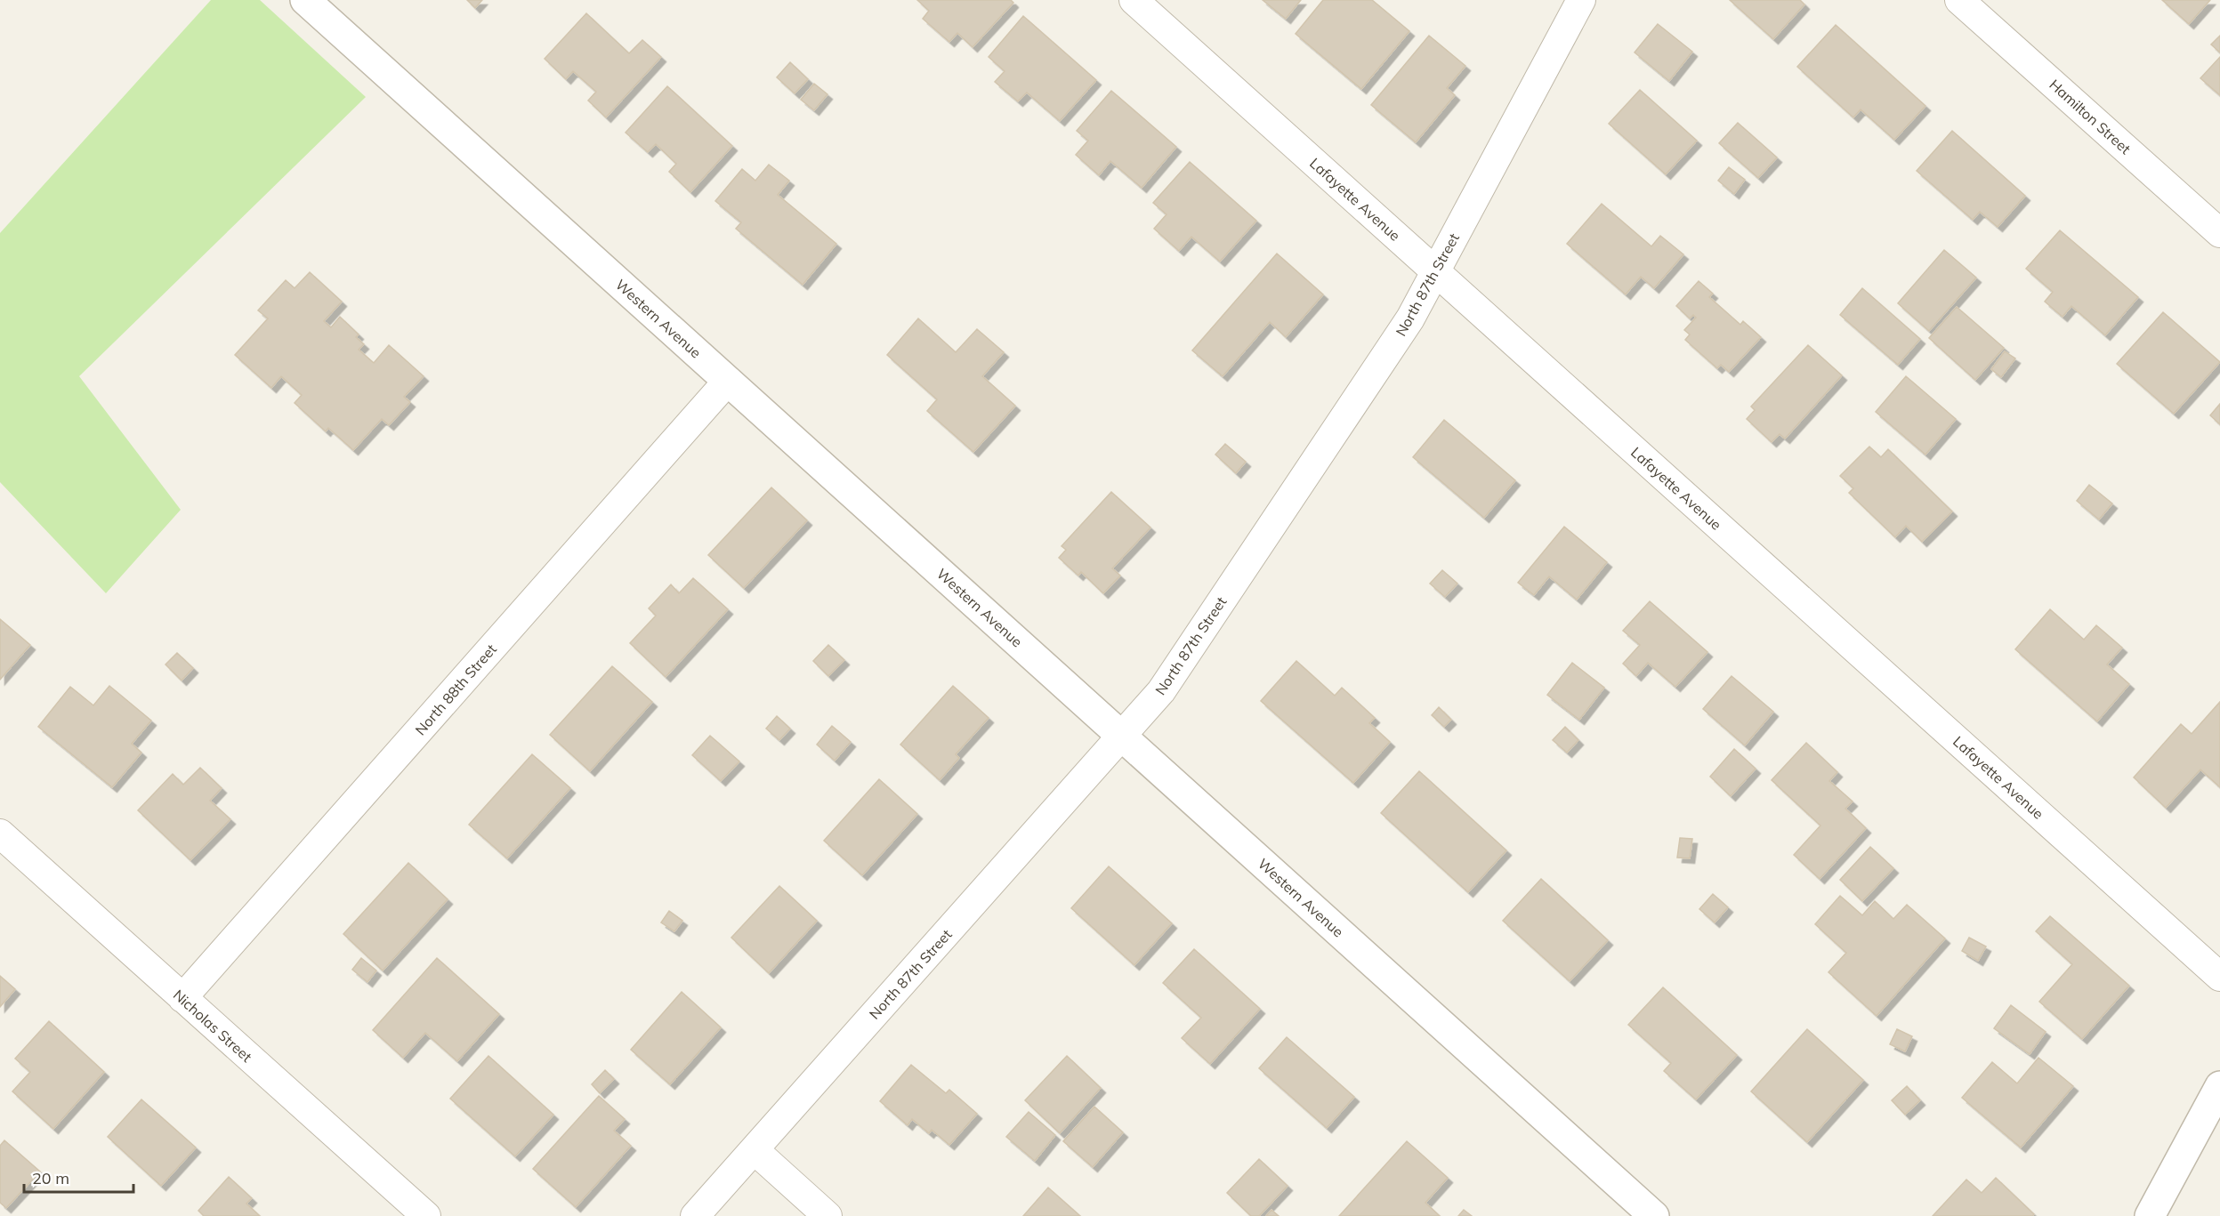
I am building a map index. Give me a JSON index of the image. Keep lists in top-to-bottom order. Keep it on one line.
{"streets":{"street":["Hamilton Street","Lafayette Avenue","North 87th Street","Western Avenue","North 88th Street","Nicholas Street"]},"crossings":[["Lafayette Avenue","North 87th Street"],["North 87th Street","Western Avenue"],["Western Avenue","North 88th Street"],["North 88th Street","Nicholas Street"]],"scale_bar":"20 m"}
